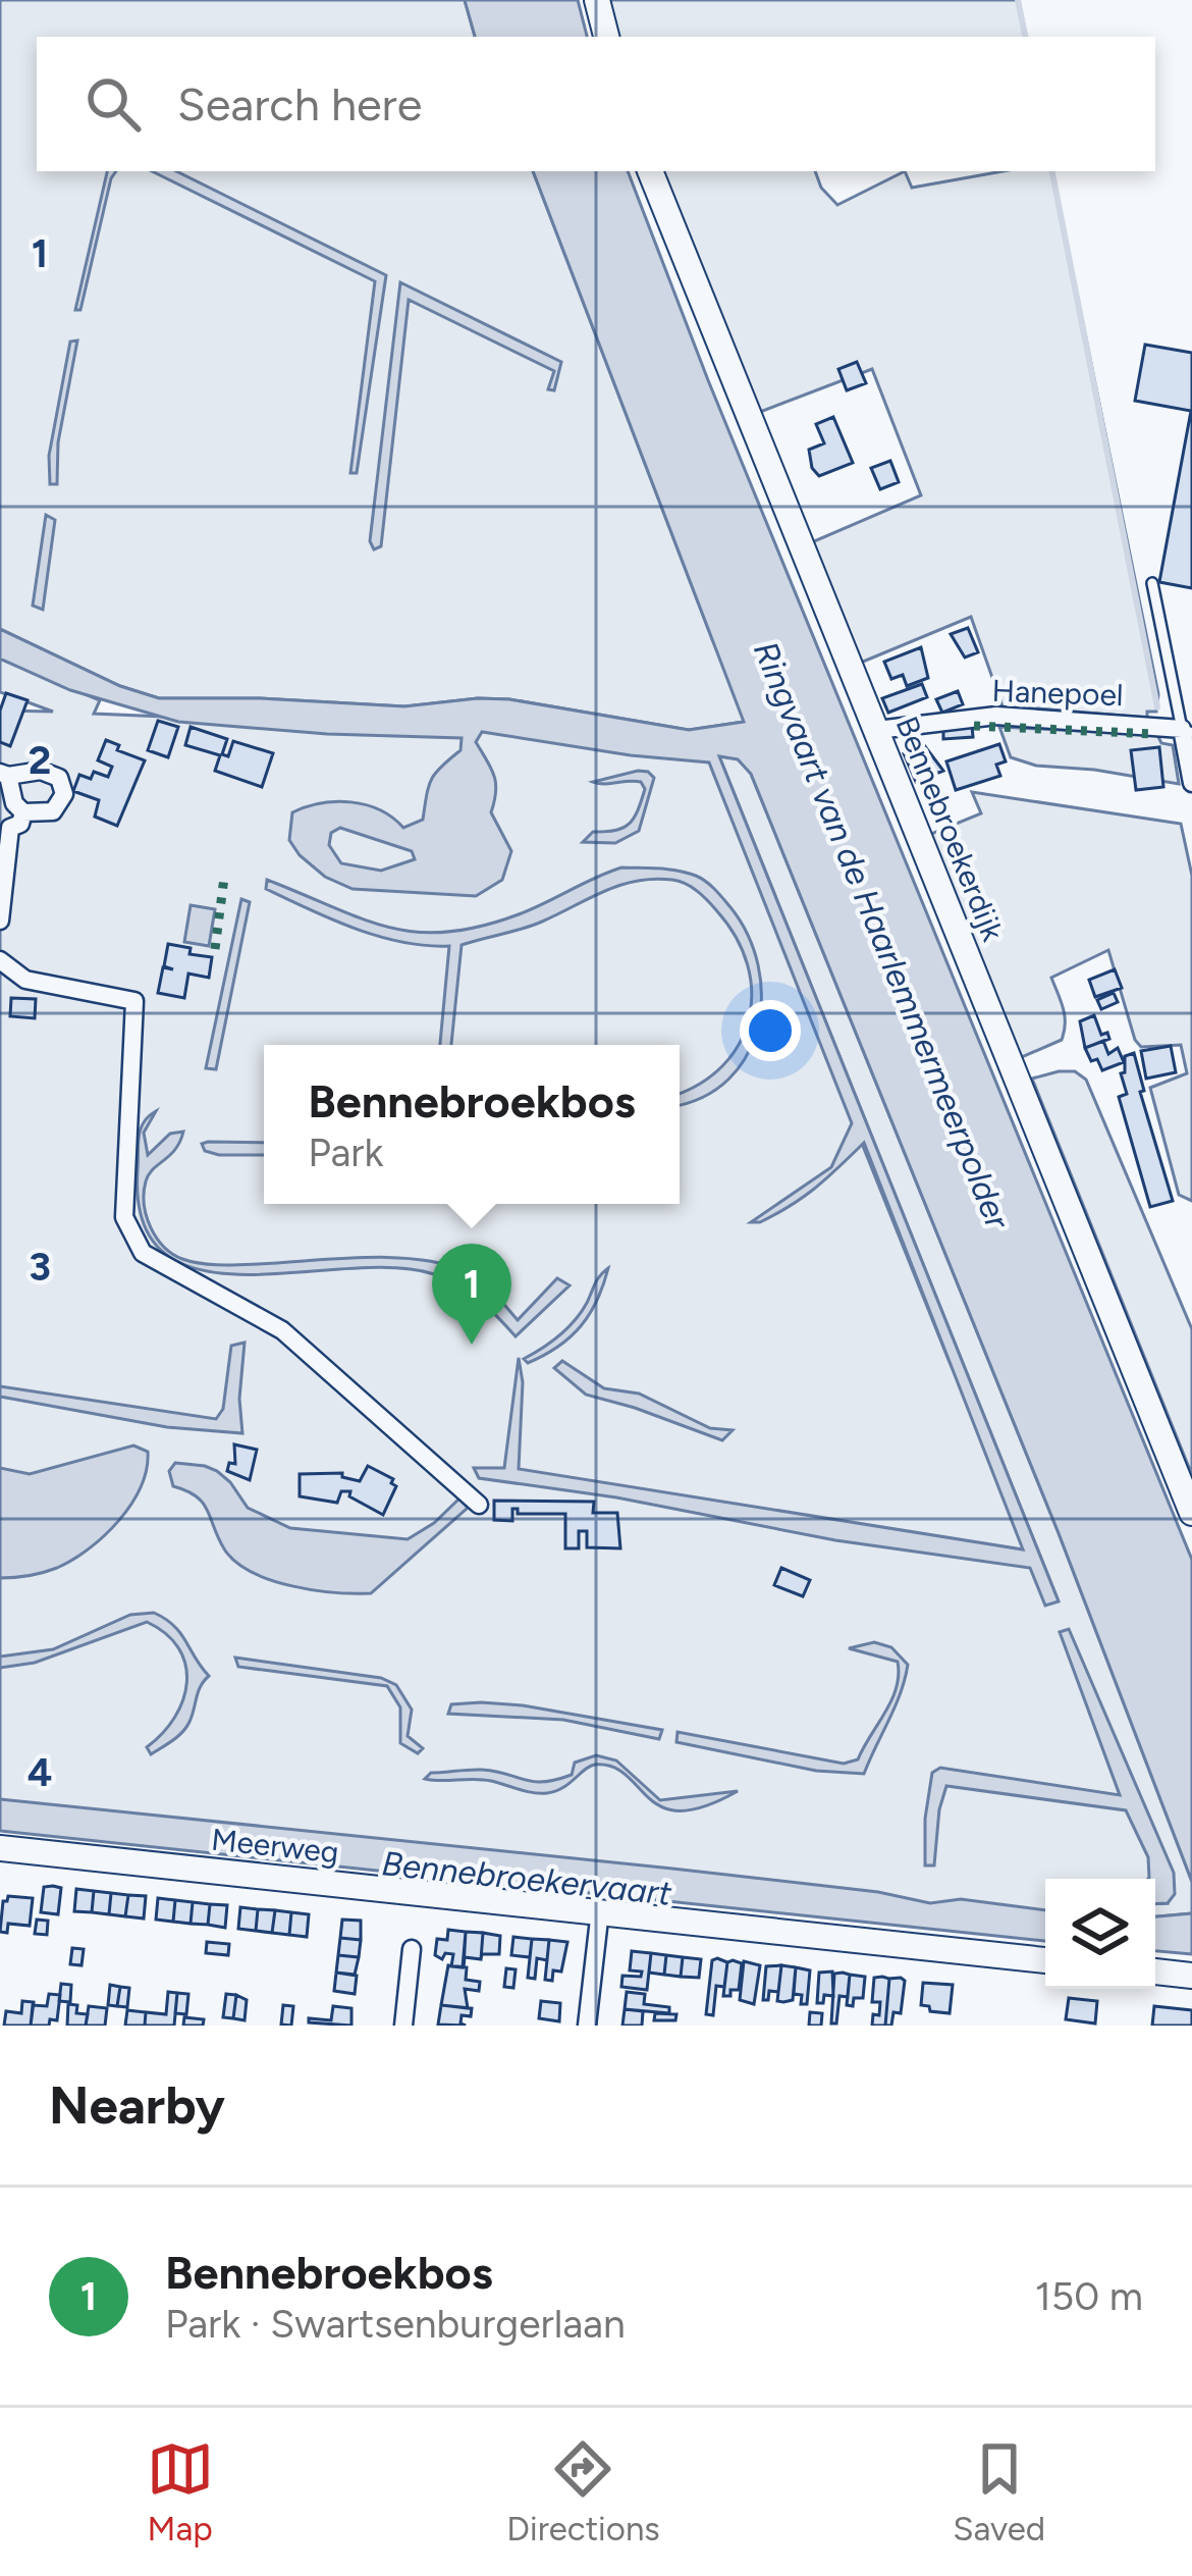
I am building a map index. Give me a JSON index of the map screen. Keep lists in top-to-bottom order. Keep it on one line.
{"streets":{"street":["Hanepoel","Bennebroekerdijk","Meerweg"]},"crossings":[["Hanepoel","Bennebroekerdijk"]],"water":["Ringvaart van de Haarlemmermeerpolder","Bennebroekervaart"],"page":{"search":"Search here","popup":["Bennebroekbos","Park"],"pins":"1","heading":"Nearby","list":[{"mark":"1","name":"Bennebroekbos","note":"Park · Swartsenburgerlaan","value":"150 m"}],"nav":["Map","Directions","Saved"]},"grid":{"rows":["1","2","3","4"]}}
